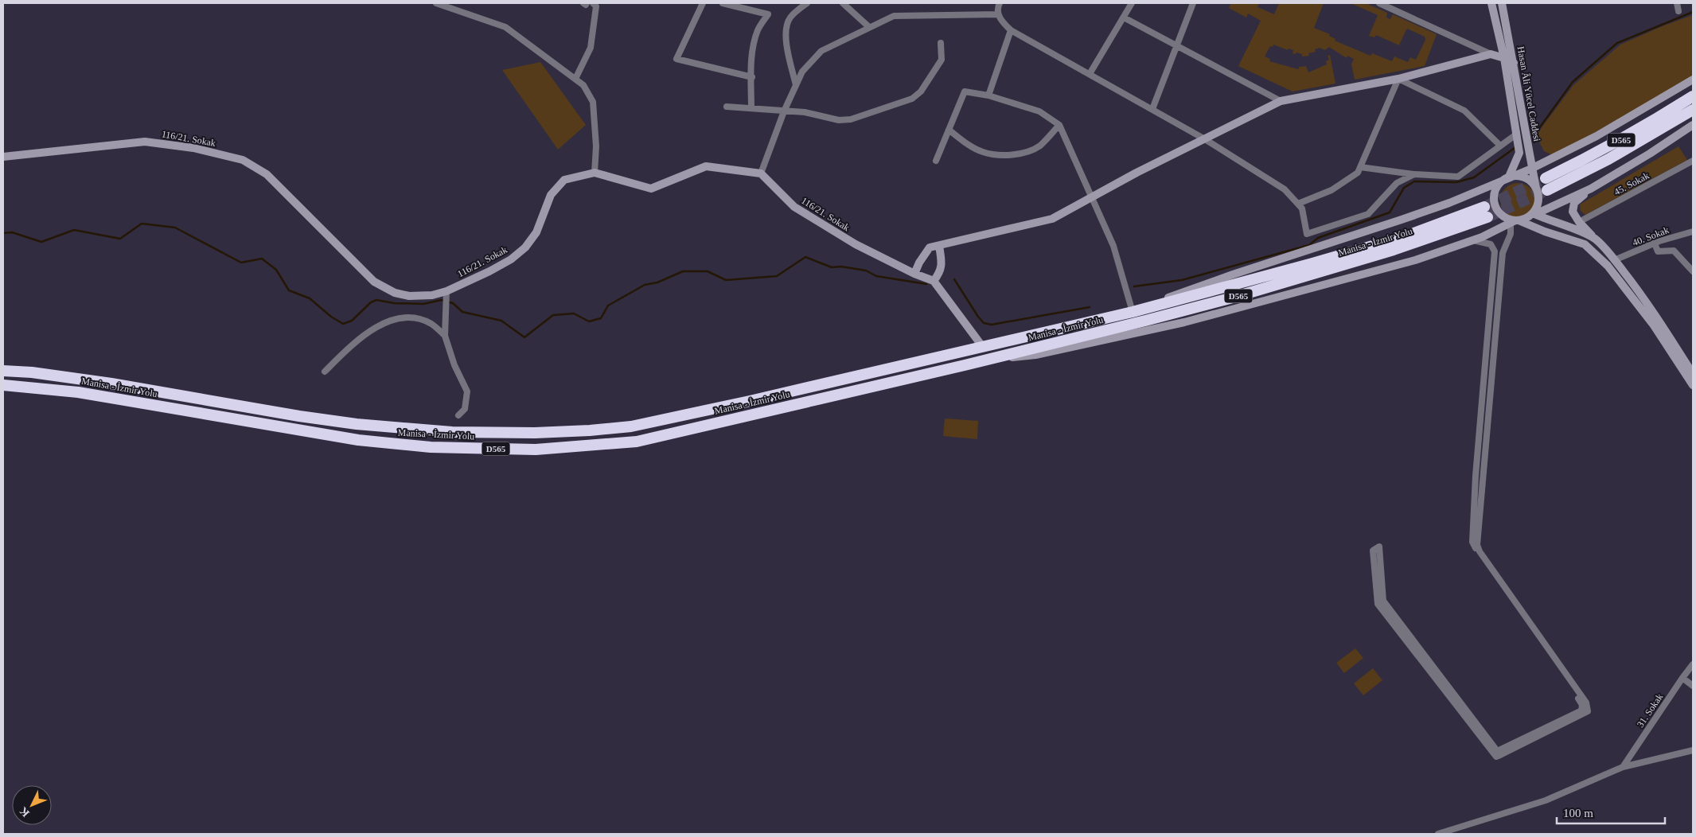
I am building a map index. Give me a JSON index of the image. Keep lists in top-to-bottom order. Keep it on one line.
{"streets":{"highway":["D565","Manisa - İzmir Yolu"],"main road":["Hasan Âli Yücel Caddesi","116/21. Sokak"],"street":["45. Sokak","40. Sokak","31. Sokak"]},"crossings":[["Hasan Âli Yücel Caddesi","D565"]],"scale_bar":"100 m","north":"bottom left"}
